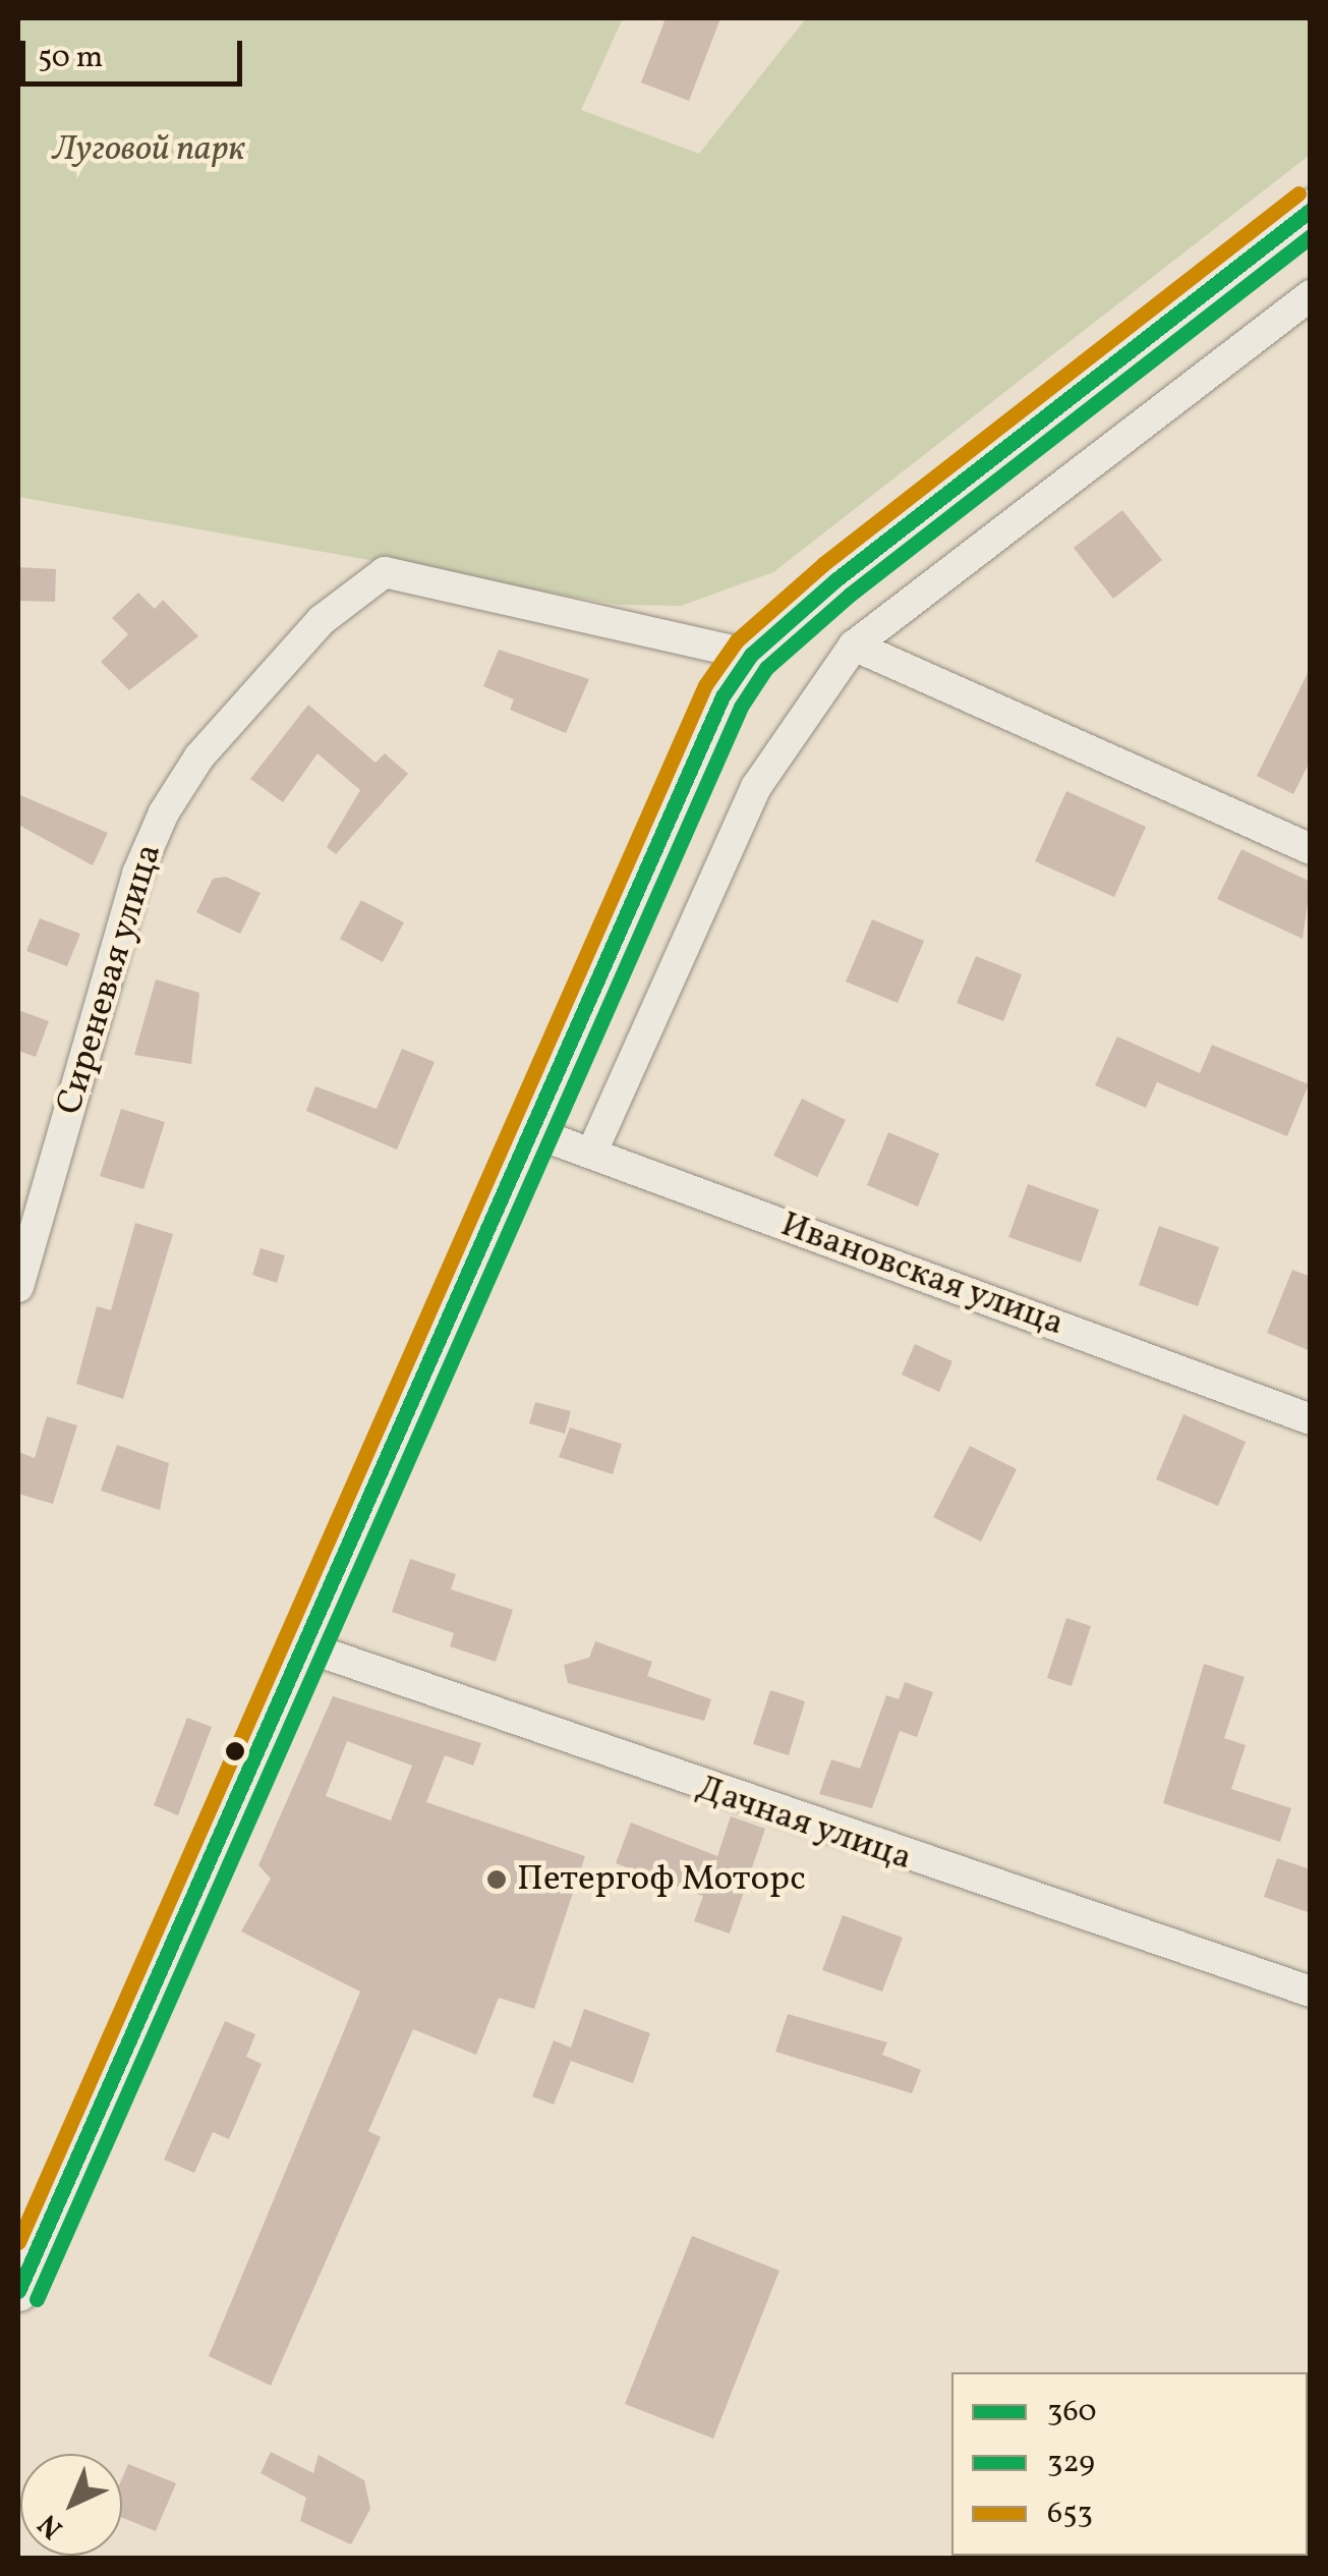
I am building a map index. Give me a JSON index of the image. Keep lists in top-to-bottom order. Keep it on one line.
{"streets":{"street":["Сиреневая улица","Ивановская улица","Дачная улица"]},"parks":["Луговой парк"],"places":["Петергоф Моторс"],"lines":["transit line 653","transit line 360","transit line 329"],"legend":["360","329","653"],"scale_bar":"50 m","north":"bottom left"}
